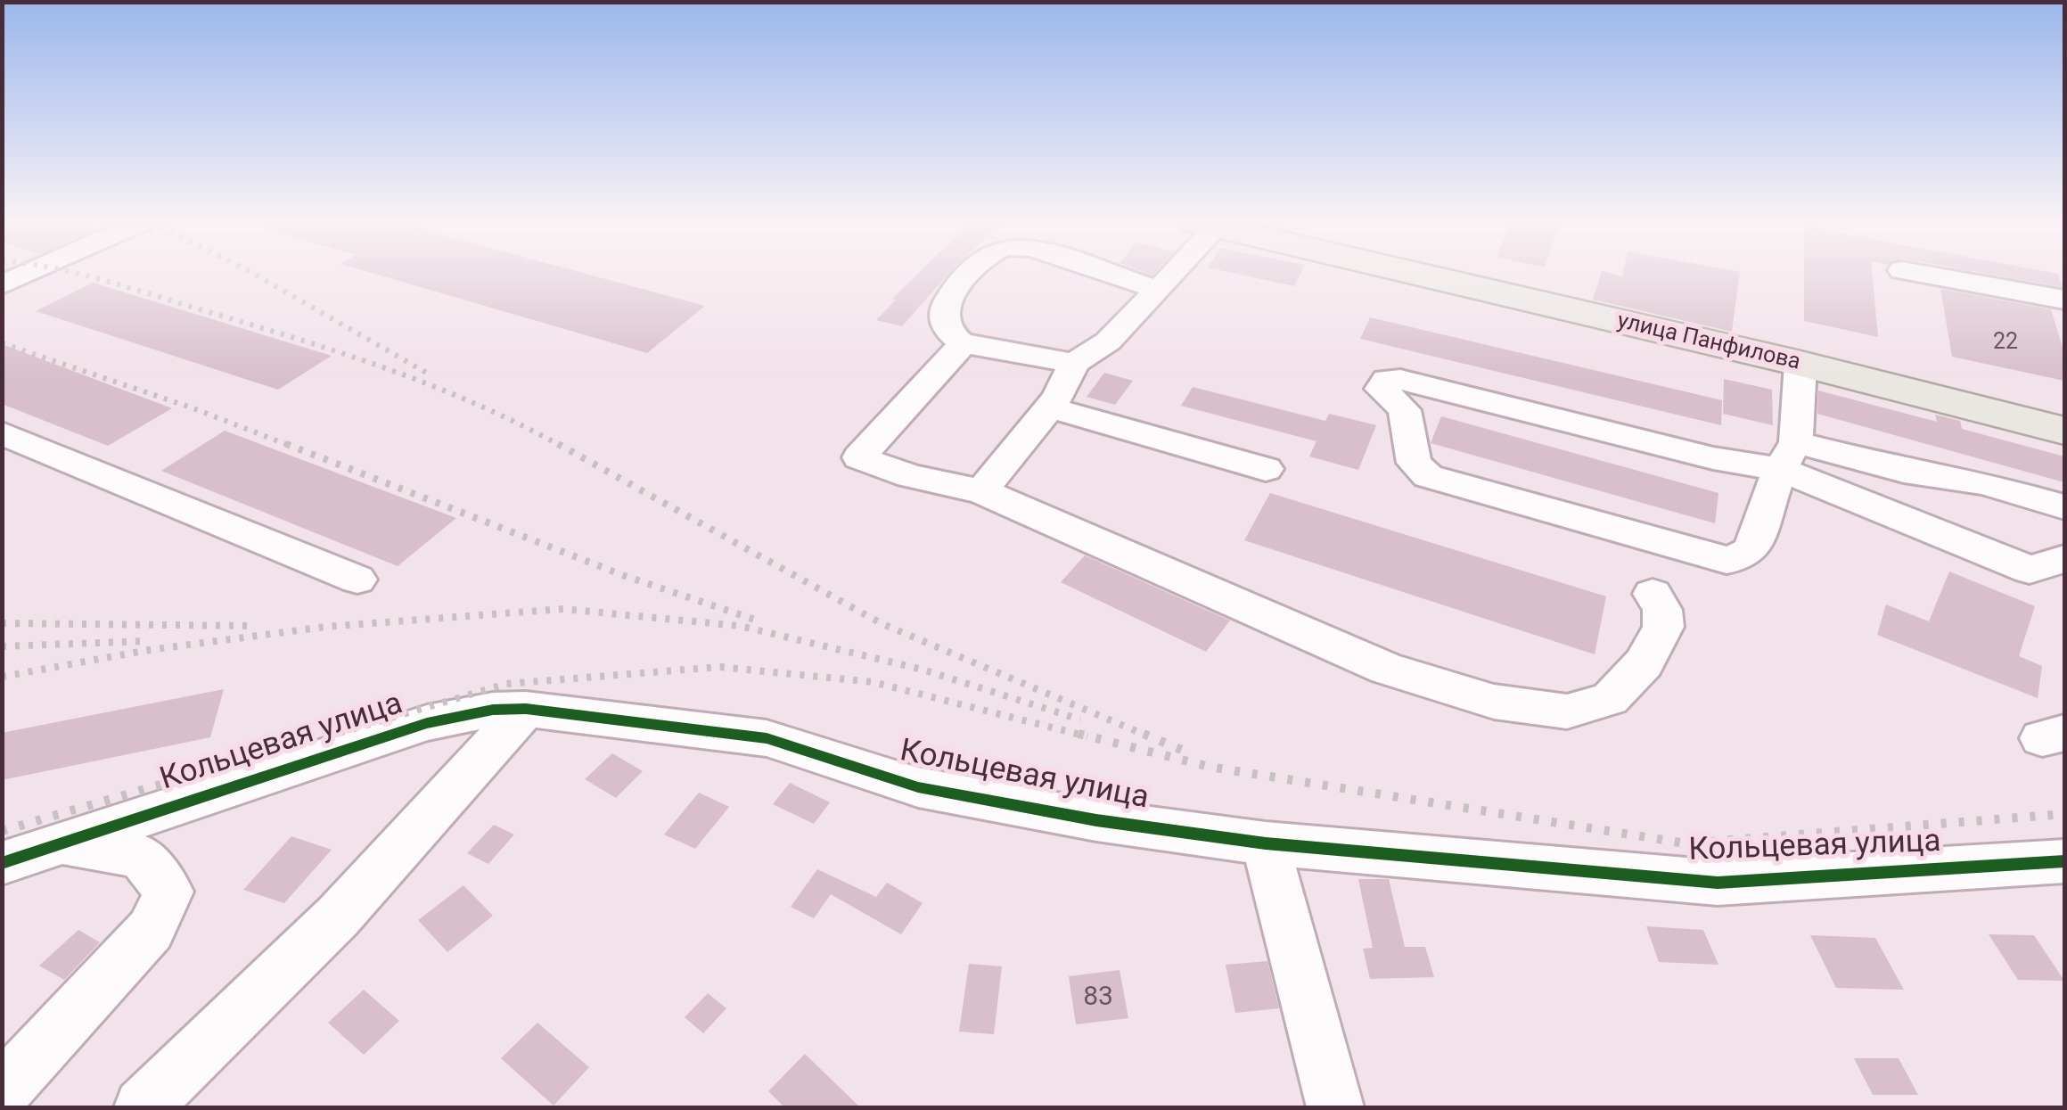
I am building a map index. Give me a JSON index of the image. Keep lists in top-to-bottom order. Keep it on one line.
{"streets":{"main road":["улица Панфилова"],"street":["Кольцевая улица"]},"house_numbers":["22","83"]}
